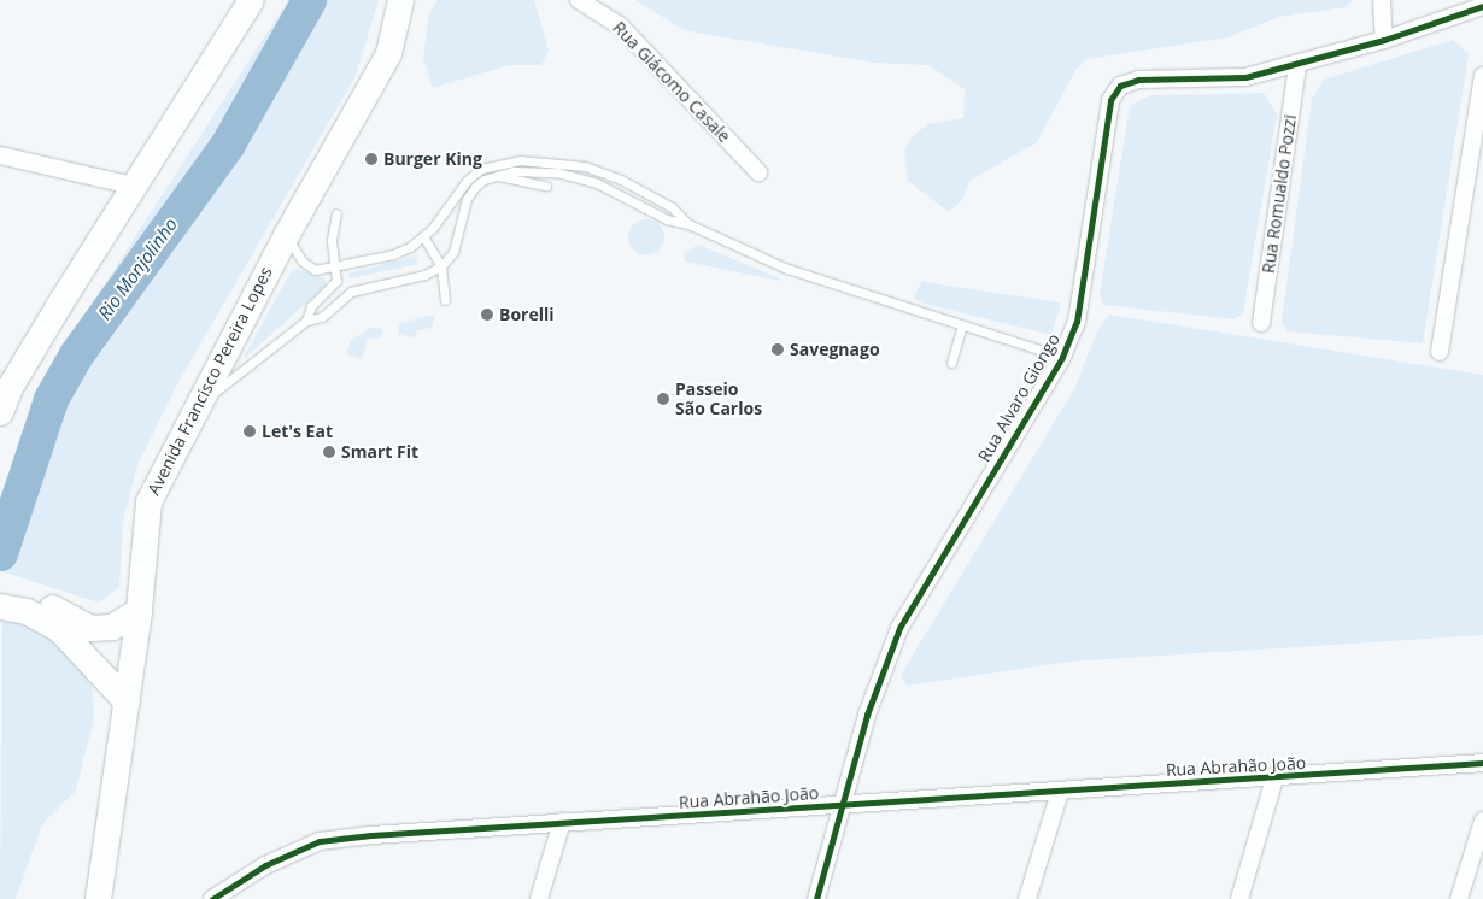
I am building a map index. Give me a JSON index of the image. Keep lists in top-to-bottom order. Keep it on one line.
{"streets":{"main road":["Avenida Francisco Pereira Lopes"],"street":["Rua Giácomo Casale","Rua Romualdo Pozzi","Rua Alvaro Giongo","Rua Abrahão João"]},"crossings":[["Rua Romualdo Pozzi","Rua Alvaro Giongo"],["Rua Alvaro Giongo","Rua Abrahão João"]],"water":["Rio Monjolinho"],"places":["Burger King","Borelli","Savegnago","Passeio São Carlos","Let's Eat","Smart Fit"]}
